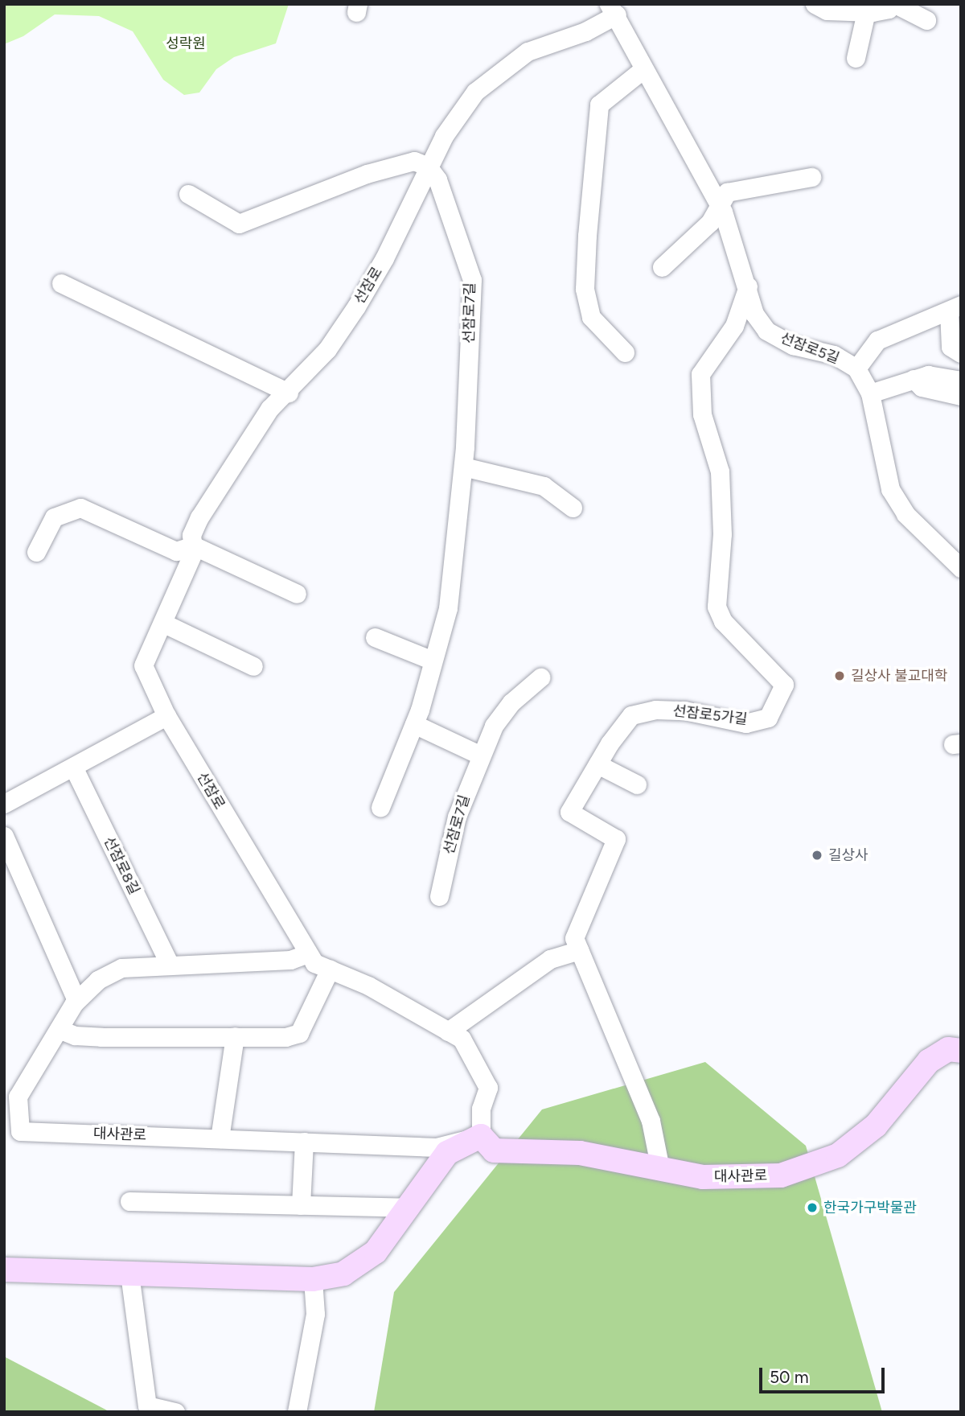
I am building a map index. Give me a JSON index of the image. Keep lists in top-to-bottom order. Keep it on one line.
{"streets":{"main road":["대사관로"],"street":["선잠로","선잠로7길","선잠로5길","선잠로5가길","선잠로8길"]},"crossings":[["선잠로","선잠로7길"],["선잠로","선잠로5길"],["선잠로","대사관로"],["선잠로5길","선잠로5가길"],["선잠로5가길","대사관로"]],"parks":["성락원"],"places":["길상사 불교대학","길상사","한국가구박물관"],"scale_bar":"50 m"}
